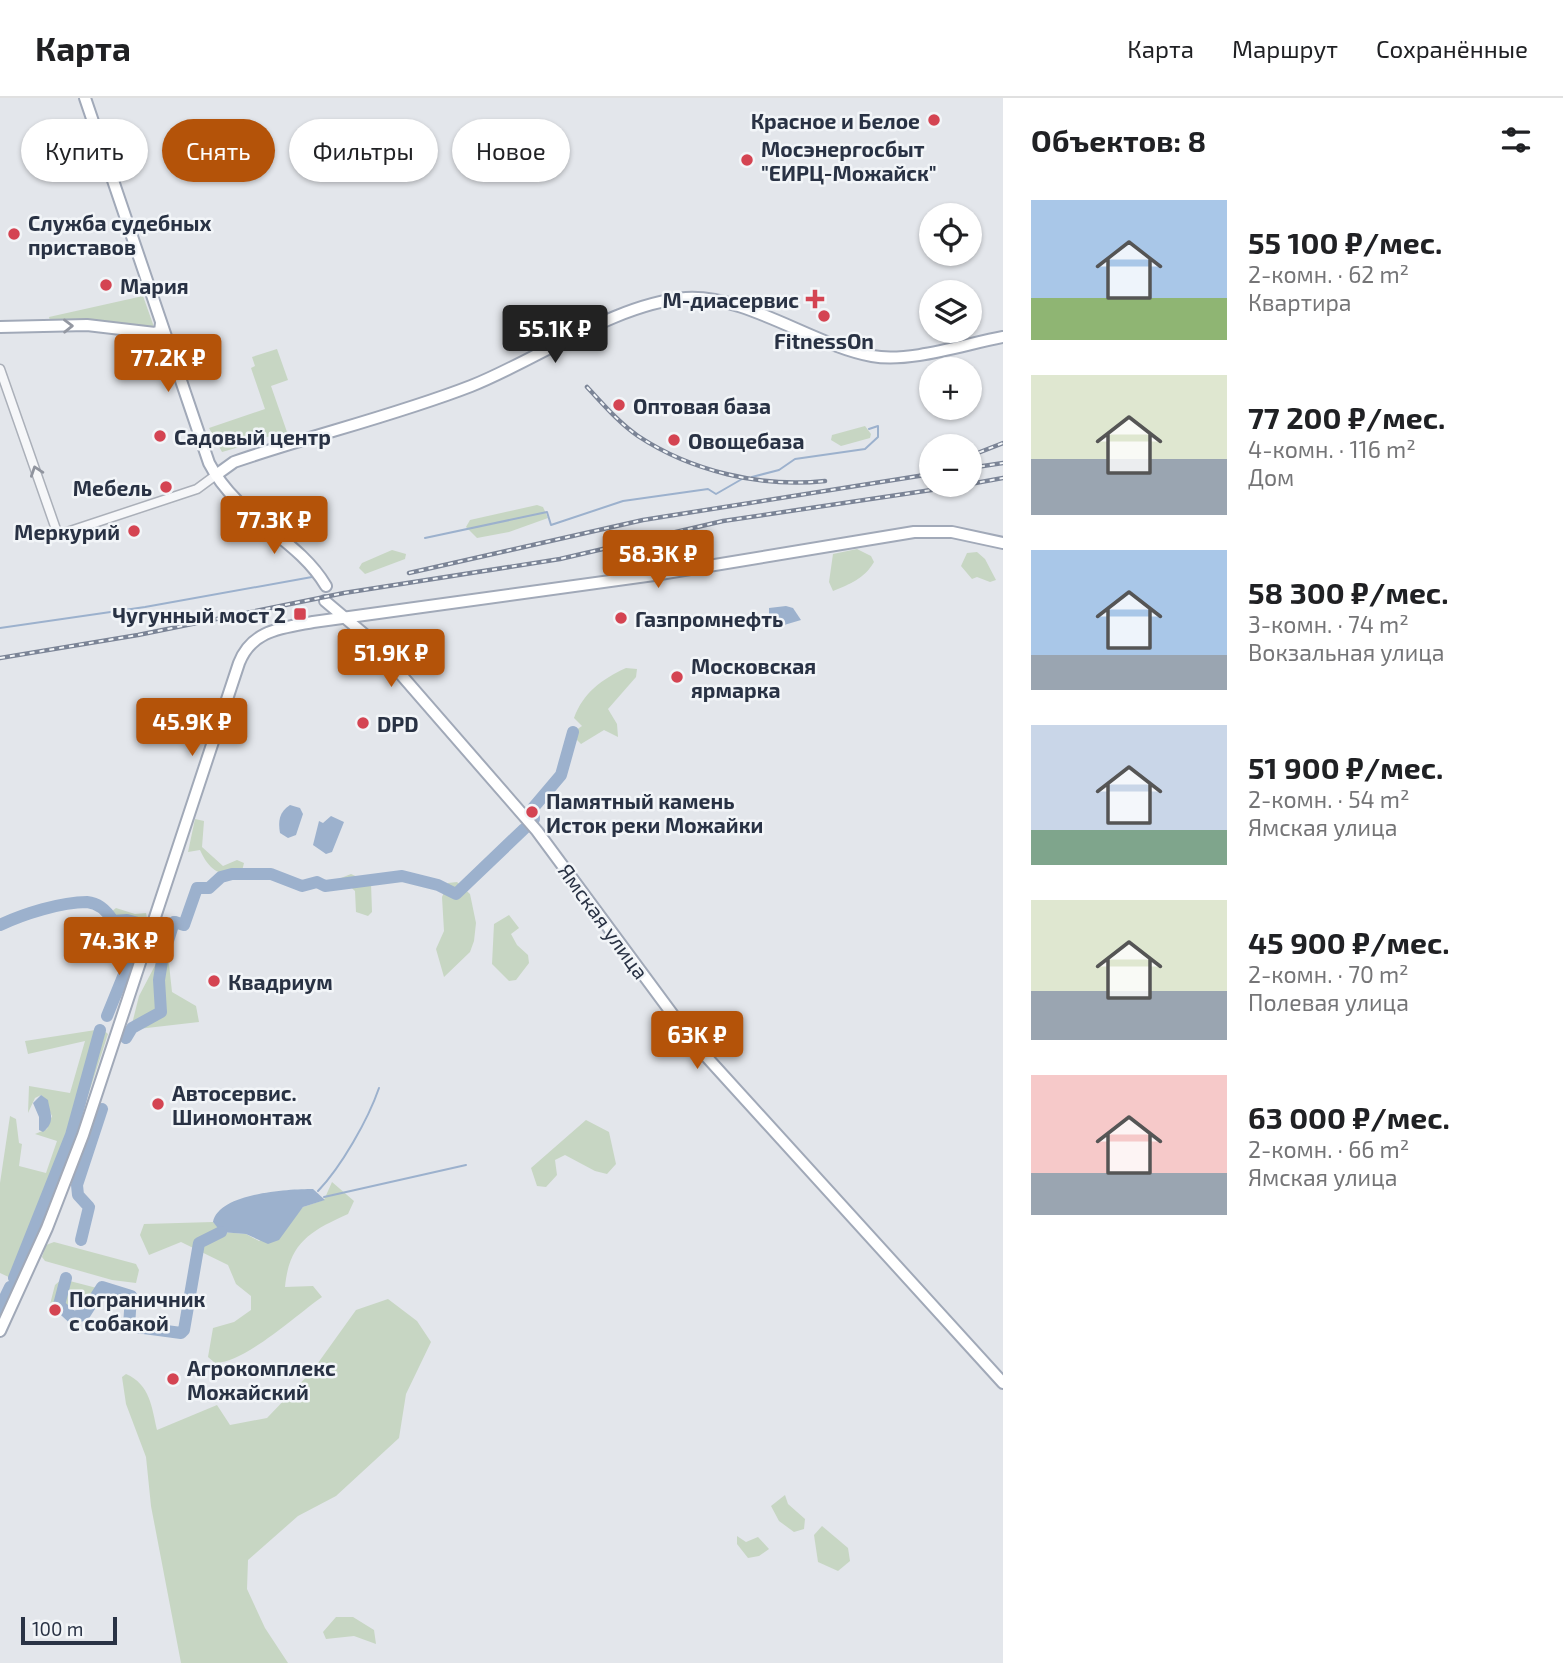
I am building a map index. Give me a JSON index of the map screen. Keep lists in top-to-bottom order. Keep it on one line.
{"streets":{"main road":["Ямская улица"]},"places":{"other":["Красное и Белое","Мосэнергосбыт \"ЕИРЦ-Можайск\"","Служба судебных приставов","Мария","FitnessOn","Оптовая база","Садовый центр","Овощебаза","Мебель","Меркурий","Газпромнефть","Московская ярмарка","DPD","Памятный камень Исток реки Можайки","Квадриум","Автосервис. Шиномонтаж","Пограничник с собакой","Агрокомплекс Можайский"],"health":["М-диасервис"],"transit":["Чугунный мост 2"]},"scale_bar":"100 m","page":{"header":"Карта","nav":["Карта","Маршрут","Сохранённые"],"heading":"Объектов: 8","chip":["Купить","Снять","Фильтры","Новое"],"list":[{"name":"55 100 ₽/мес.","note":"2-комн. · 62 m² · Квартира"},{"name":"77 200 ₽/мес.","note":"4-комн. · 116 m² · Дом"},{"name":"58 300 ₽/мес.","note":"3-комн. · 74 m² · Вокзальная улица"},{"name":"51 900 ₽/мес.","note":"2-комн. · 54 m² · Ямская улица"},{"name":"45 900 ₽/мес.","note":"2-комн. · 70 m² · Полевая улица"},{"name":"63 000 ₽/мес.","note":"2-комн. · 66 m² · Ямская улица"}],"map_buttons":["+","−"],"price":["55.1K ₽","77.2K ₽","77.3K ₽","58.3K ₽","51.9K ₽","45.9K ₽","74.3K ₽","63K ₽"],"scale":"100 m"}}
